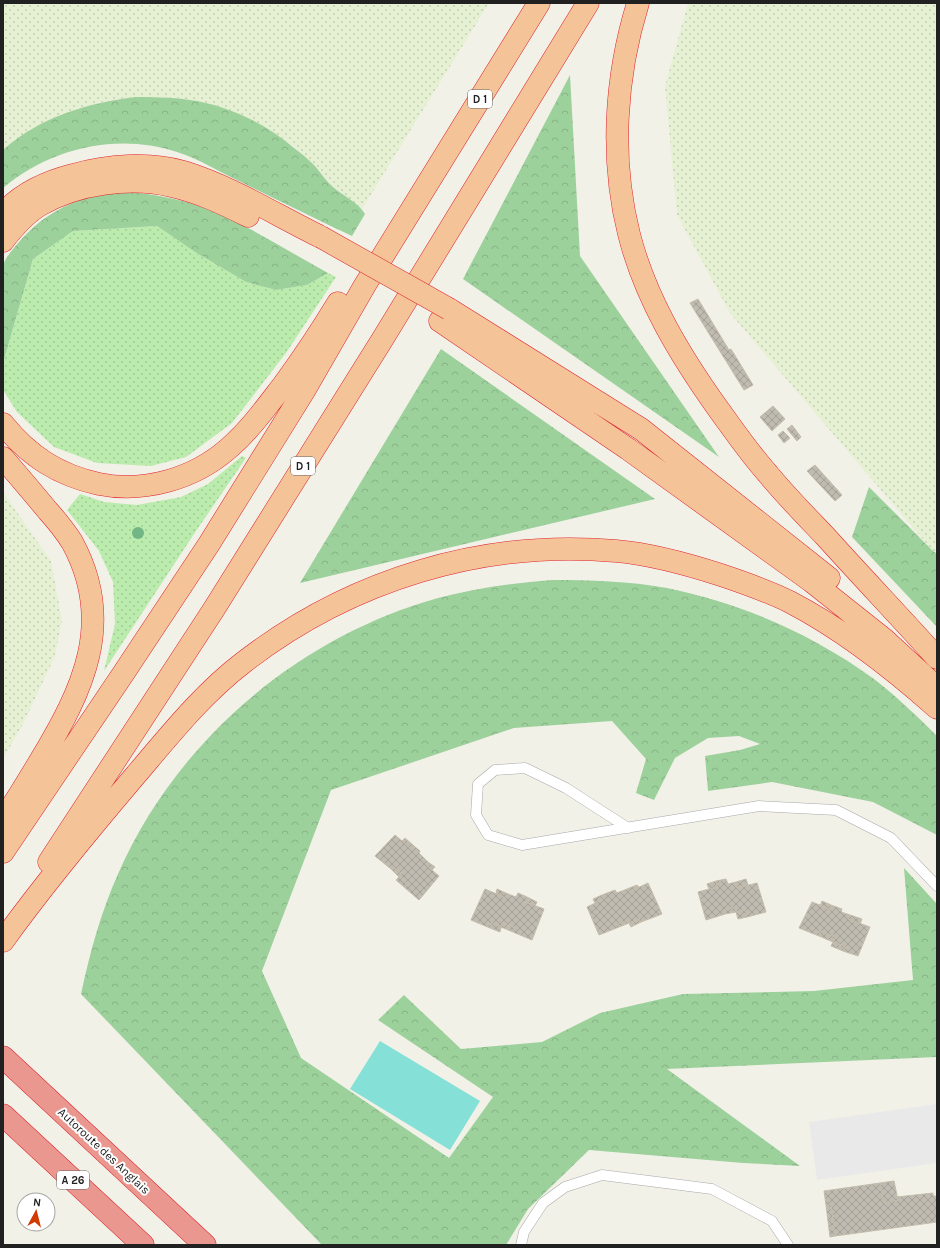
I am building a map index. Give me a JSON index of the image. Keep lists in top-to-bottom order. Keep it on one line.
{"streets":{"highway":["D 1","Autoroute des Anglais","A 26"]},"north":"top"}
